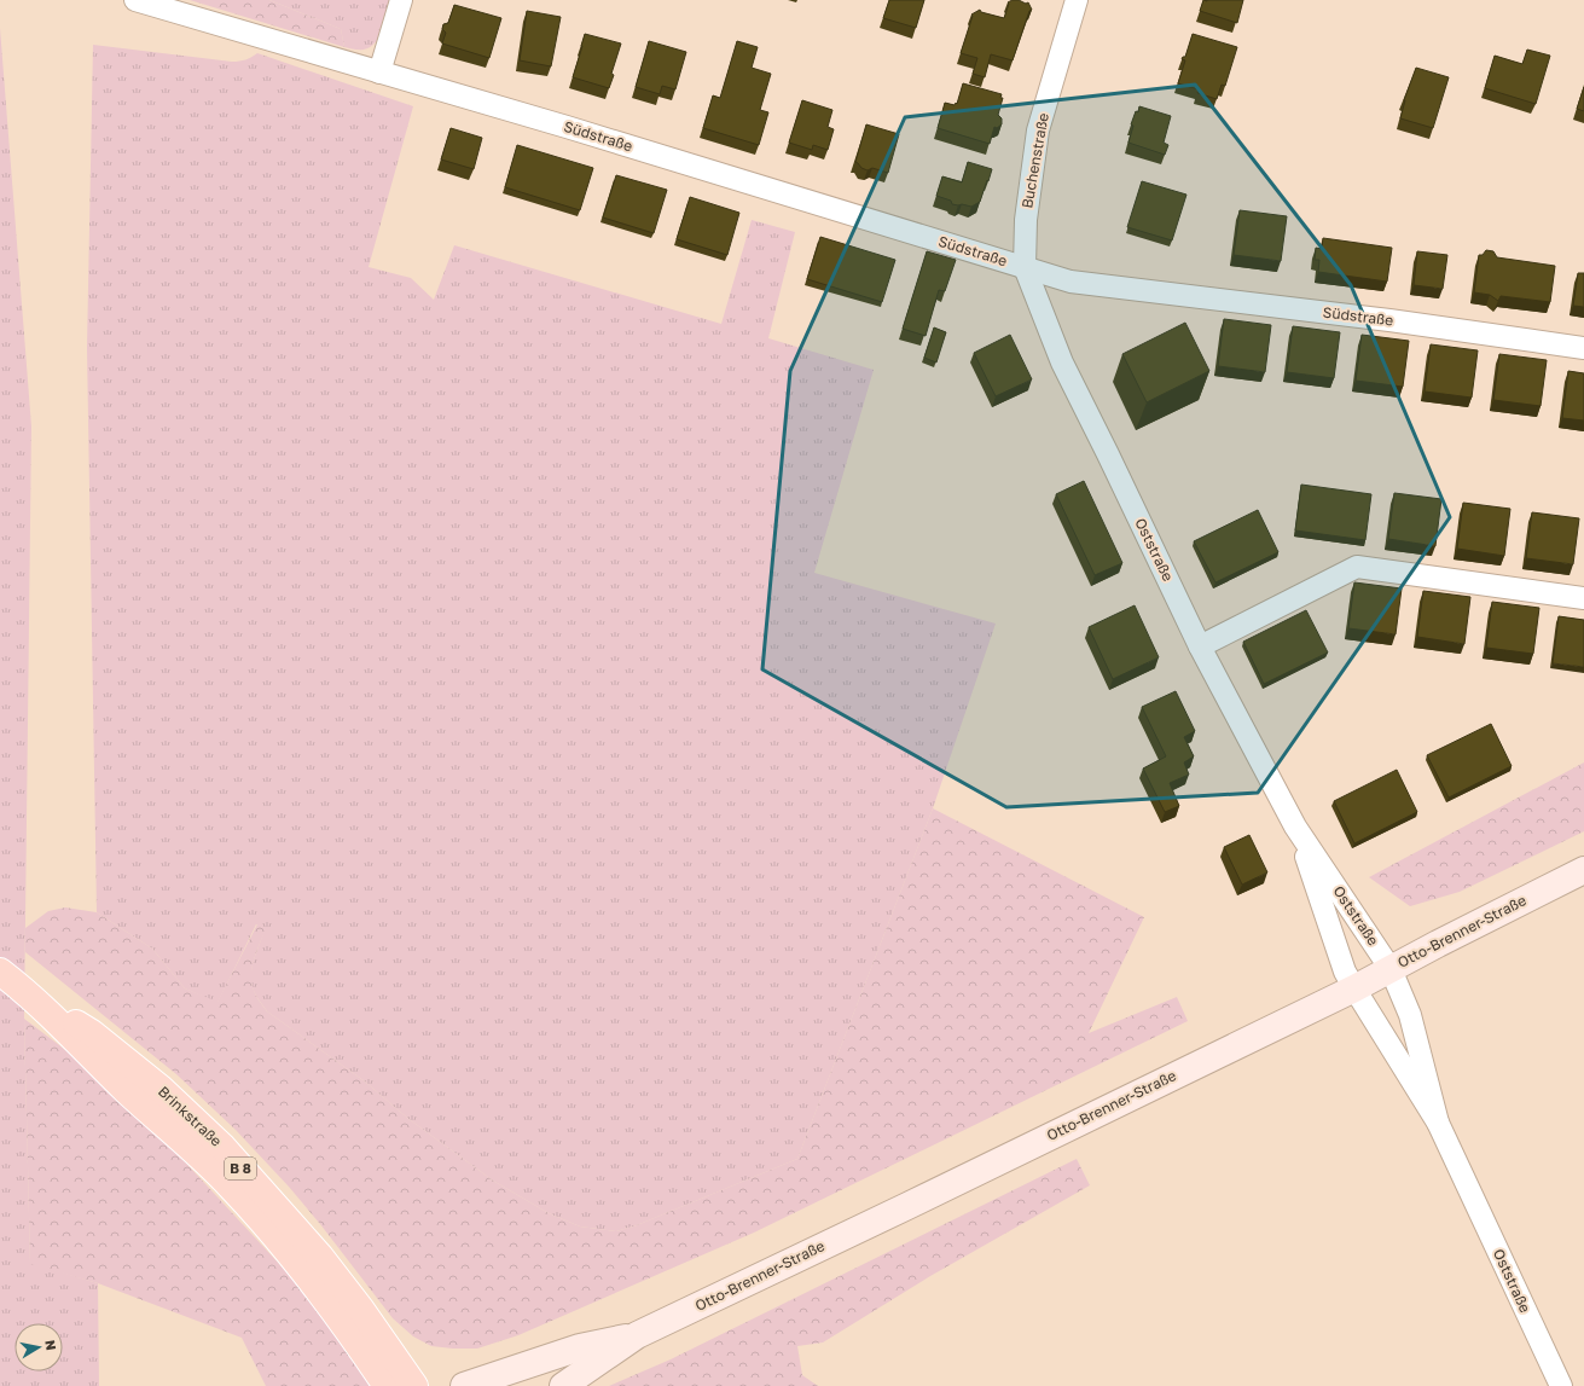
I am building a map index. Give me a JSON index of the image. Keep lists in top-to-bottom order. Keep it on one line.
{"streets":{"main road":["Otto-Brenner-Straße","Brinkstraße","B 8"],"street":["Südstraße","Buchenstraße","Oststraße"]},"crossings":[["Südstraße","Buchenstraße"],["Südstraße","Oststraße"],["Buchenstraße","Oststraße"],["Oststraße","Otto-Brenner-Straße"]],"north":"right"}
